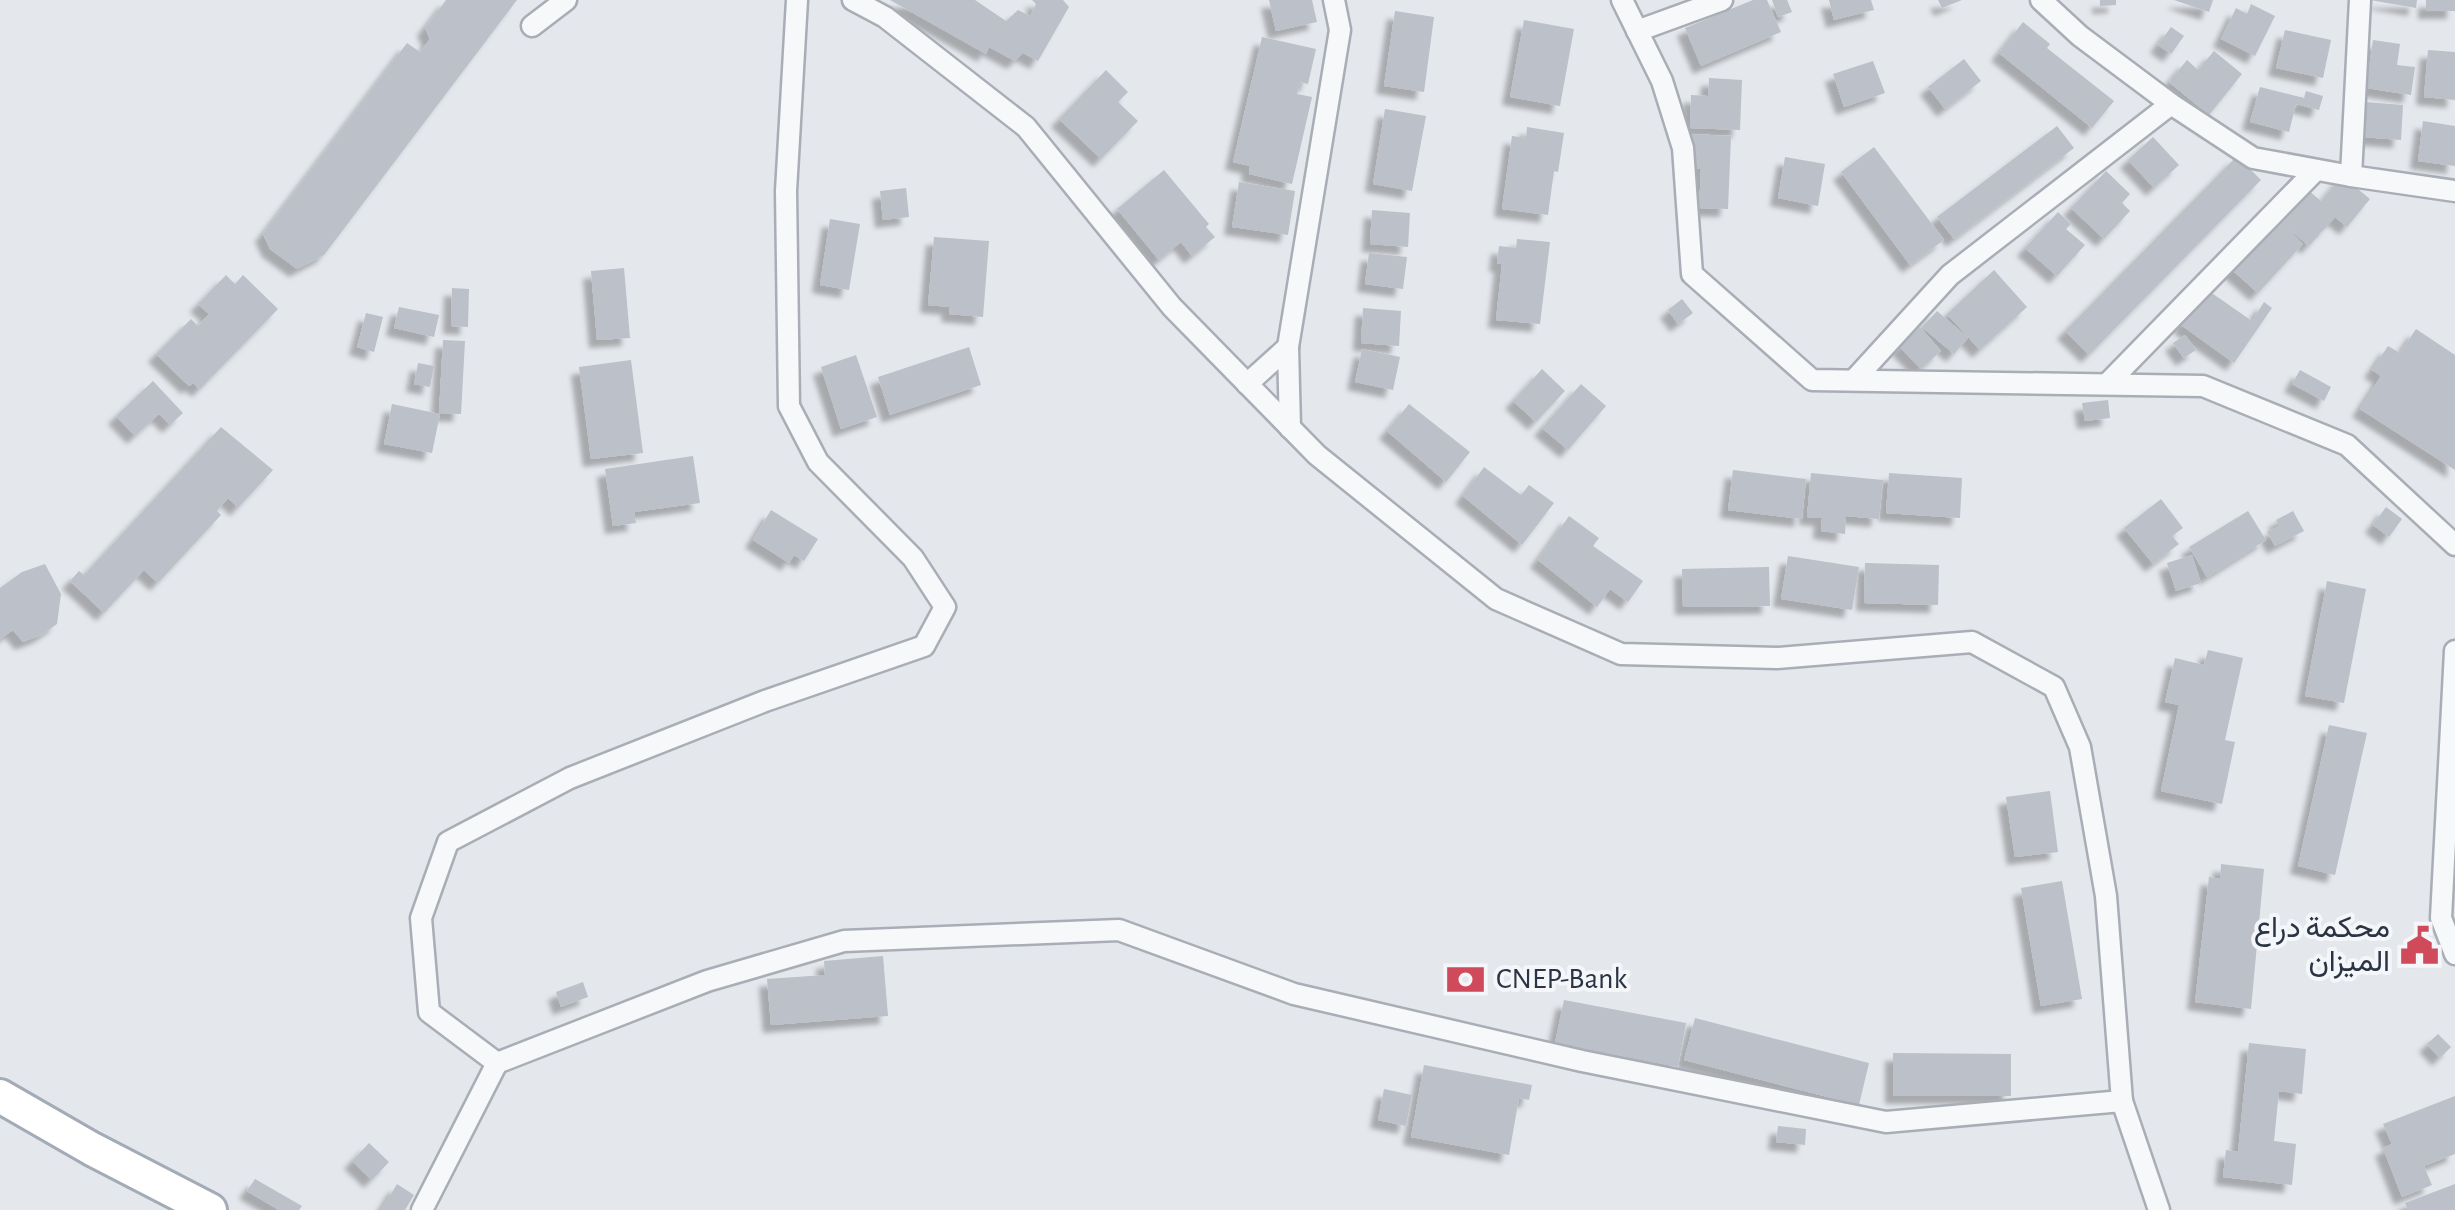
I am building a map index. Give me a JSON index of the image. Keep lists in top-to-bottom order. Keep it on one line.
{"places":{"public building":["محكمة دراع الميزان"],"bank":["CNEP-Bank"]}}
